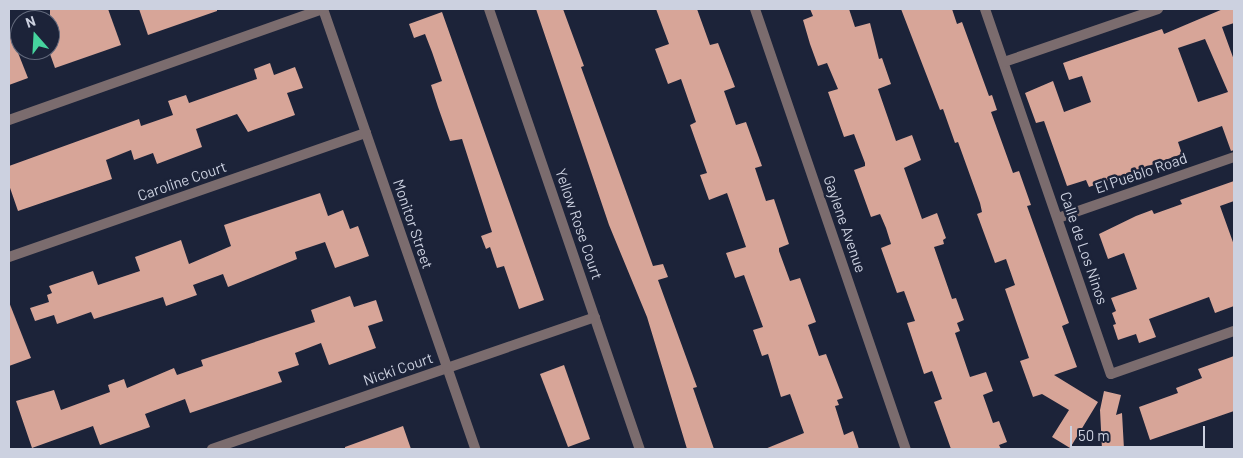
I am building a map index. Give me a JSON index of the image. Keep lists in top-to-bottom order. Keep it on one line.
{"streets":{"street":["El Pueblo Road","Caroline Court","Monitor Street","Yellow Rose Court","Gaylene Avenue","Calle de Los Ninos","Nicki Court"]},"crossings":[["El Pueblo Road","Calle de Los Ninos"],["Caroline Court","Monitor Street"],["Monitor Street","Nicki Court"],["Yellow Rose Court","Nicki Court"]],"scale_bar":"50 m","north":"top"}
